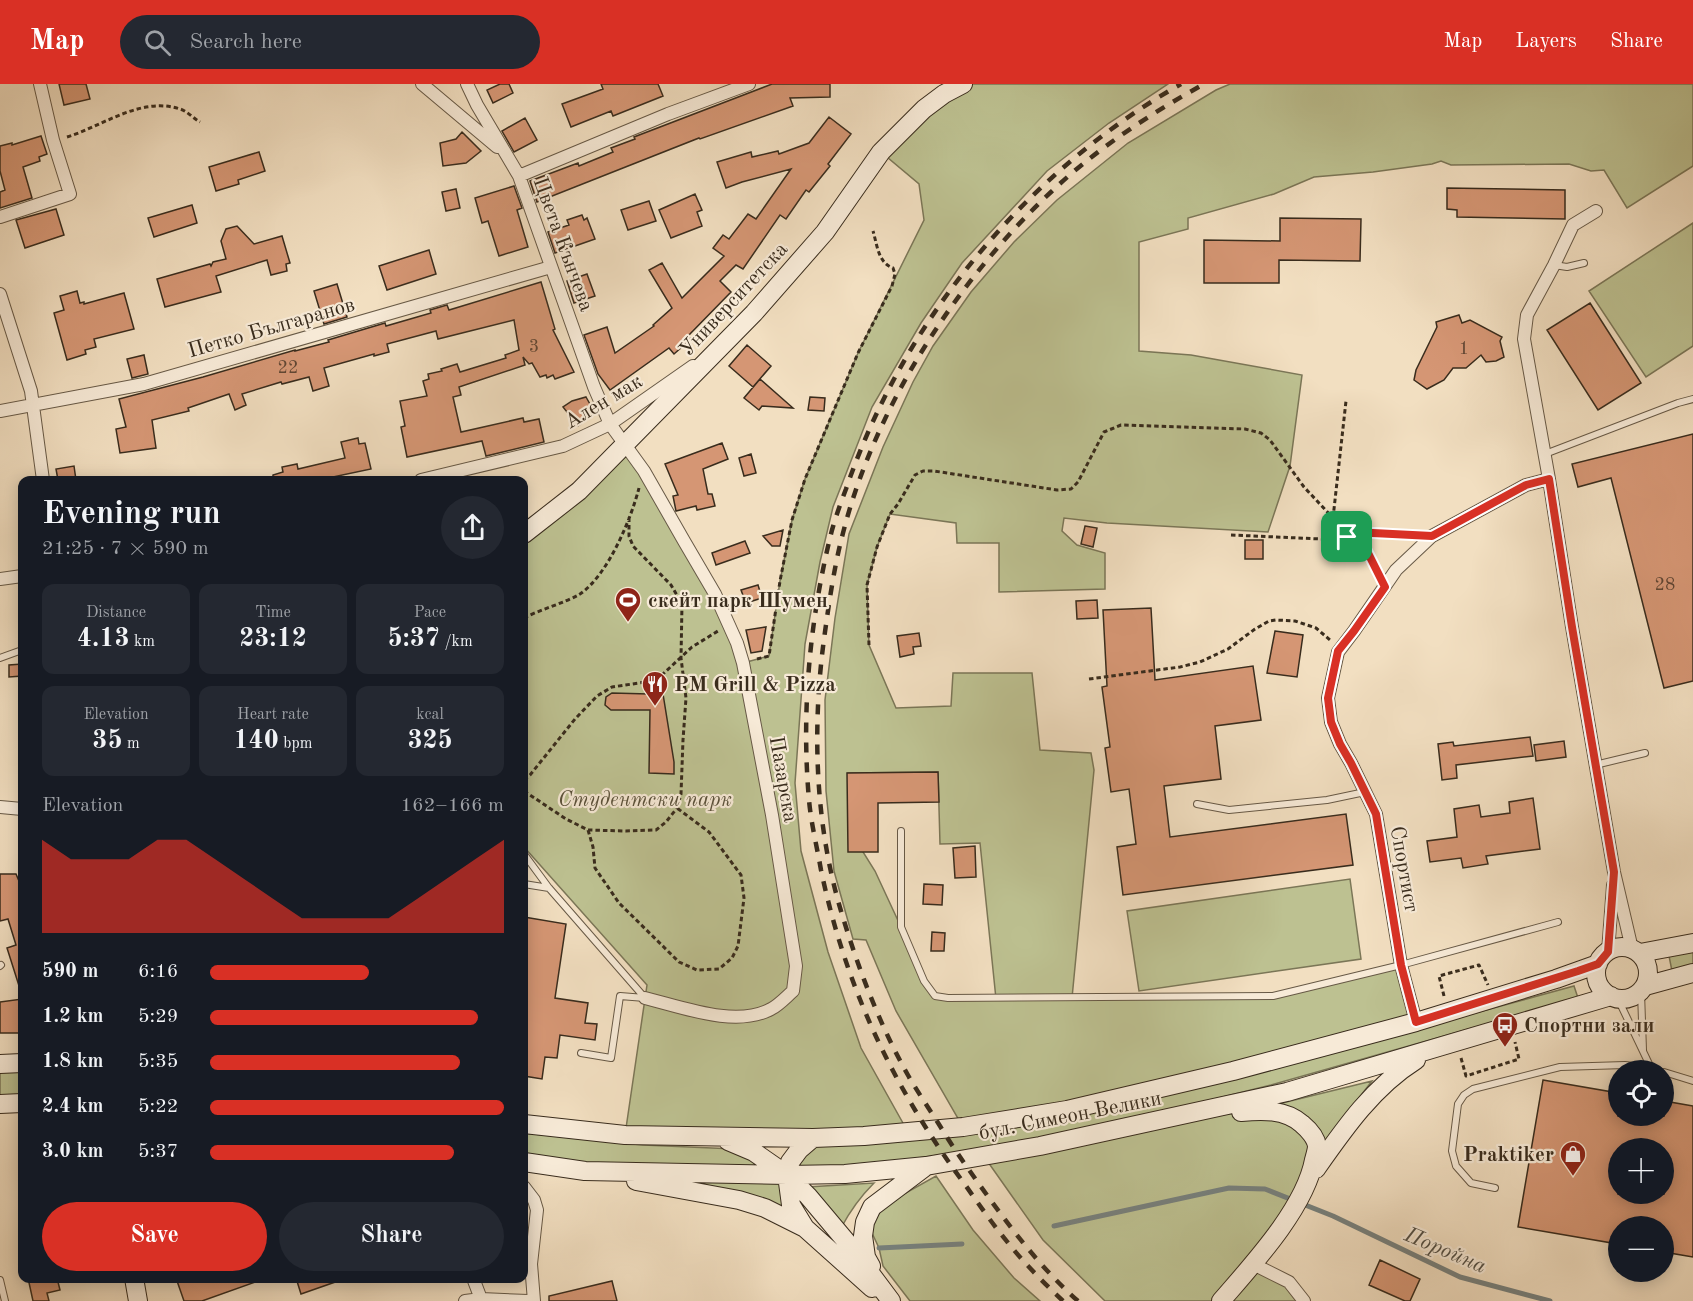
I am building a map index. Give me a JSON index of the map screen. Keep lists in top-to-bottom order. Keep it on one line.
{"streets":{"main road":["Университетска","бул. Симеон Велики"],"street":["Цвета Кънчева","Петко Българанов","Ален мак","Пазарска","Спортист"]},"crossings":[["Цвета Кънчева","Университетска"],["Цвета Кънчева","Петко Българанов"],["Цвета Кънчева","Ален мак"],["Цвета Кънчева","Пазарска"],["Университетска","Ален мак"],["Университетска","Пазарска"],["Спортист","бул. Симеон Велики"]],"water":["Поройна"],"parks":["Студентски парк"],"places":{"sports":["скейт парк Шумен"],"restaurant":["PM Grill & Pizza"],"bus stop":["Спортни зали"],"shop":["Praktiker"]},"house_numbers":["3","1","22","28"],"page":{"header":"Map","search":"Search here","nav":["Map","Layers","Share"],"heading":["Evening run","21:25 · 7 × 590 m"],"stats":[["Distance","4.13 km"],["Time","23:12"],["Pace","5:37 /km"],["Elevation","35 m"],["Heart rate","140 bpm"],["kcal","325"]],"chart":["Elevation","162–166 m"],"list":[{"name":"590 m","note":"6:16"},{"name":"1.2 km","note":"5:29"},{"name":"1.8 km","note":"5:35"},{"name":"2.4 km","note":"5:22"},{"name":"3.0 km","note":"5:37"}],"map_buttons":["+","−"],"buttons":["Save","Share"]}}
